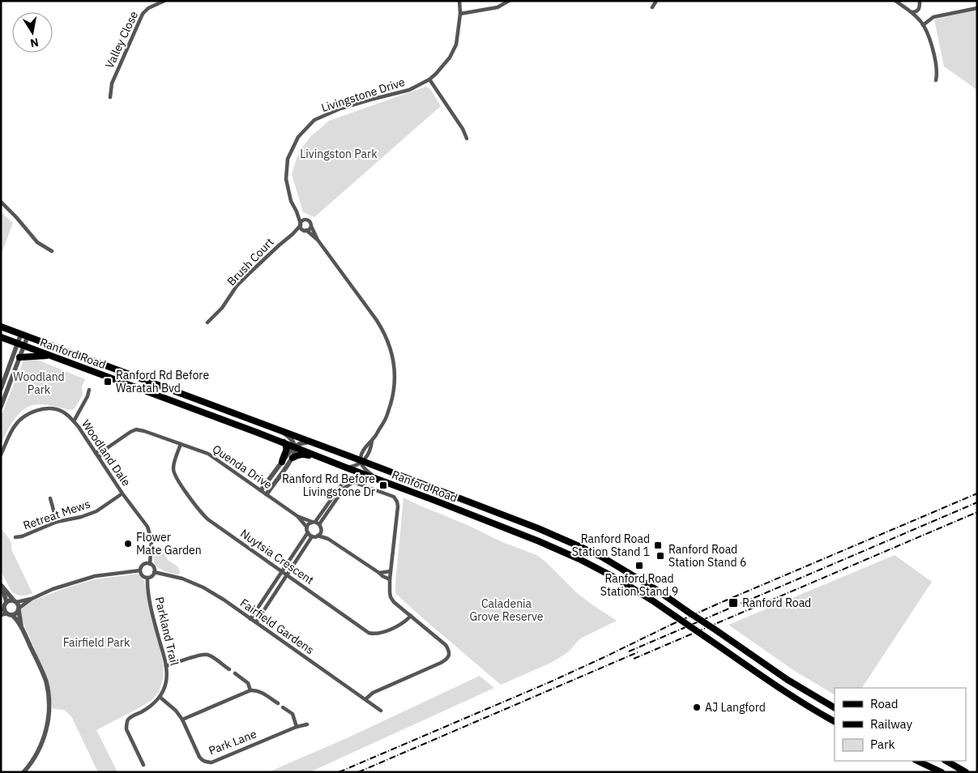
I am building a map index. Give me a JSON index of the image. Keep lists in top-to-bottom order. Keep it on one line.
{"streets":{"main road":["Ranford Road"],"street":["Valley Close","Livingstone Drive","Brush Court","Woodland Dale","Quenda Drive","Retreat Mews","Nuytsia Crescent","Fairfield Gardens","Parkland Trail","Park Lane"]},"crossings":[["Livingstone Drive","Brush Court"],["Woodland Dale","Quenda Drive"],["Woodland Dale","Retreat Mews"],["Woodland Dale","Fairfield Gardens"],["Woodland Dale","Parkland Trail"],["Quenda Drive","Nuytsia Crescent"],["Fairfield Gardens","Parkland Trail"],["Parkland Trail","Park Lane"]],"parks":["Livingston Park","Woodland Park","Caladenia Grove Reserve","Fairfield Park"],"places":{"transit":["Ranford Rd Before Waratah Bvd","Ranford Rd Before Livingstone Dr","Ranford Road Station Stand 1","Ranford Road Station Stand 6","Ranford Road Station Stand 9","Ranford Road"],"other":["Flower Mate Garden","AJ Langford"]},"legend":["Road","Railway","Park"],"north":"bottom"}
